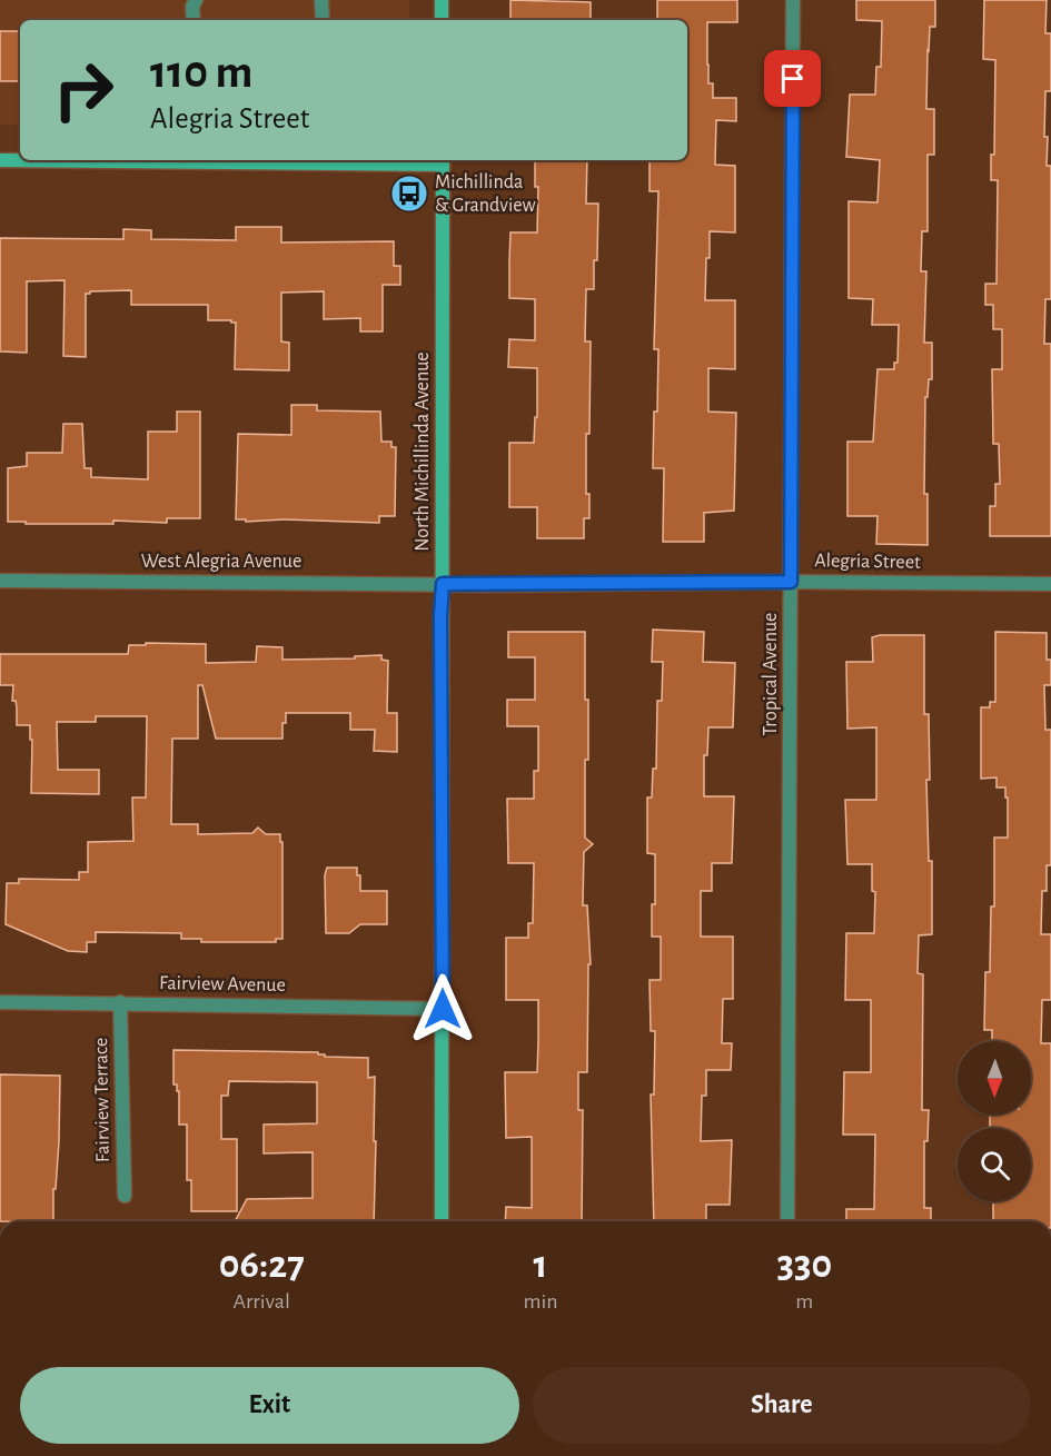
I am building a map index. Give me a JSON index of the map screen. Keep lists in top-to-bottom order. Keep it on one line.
{"streets":{"street":["North Michillinda Avenue","West Alegria Avenue","Alegria Street","Tropical Avenue","Fairview Avenue","Fairview Terrace"]},"crossings":[["North Michillinda Avenue","West Alegria Avenue"],["North Michillinda Avenue","Alegria Street"],["North Michillinda Avenue","Fairview Avenue"],["West Alegria Avenue","Alegria Street"],["Alegria Street","Tropical Avenue"],["Fairview Avenue","Fairview Terrace"]],"places":{"bus stop":["Michillinda & Grandview"]},"north":"bottom","page":{"turn":["110 m","Alegria Street"],"eta":["06:27","Arrival","1","min","330","m"],"buttons":["Exit","Share"]}}
